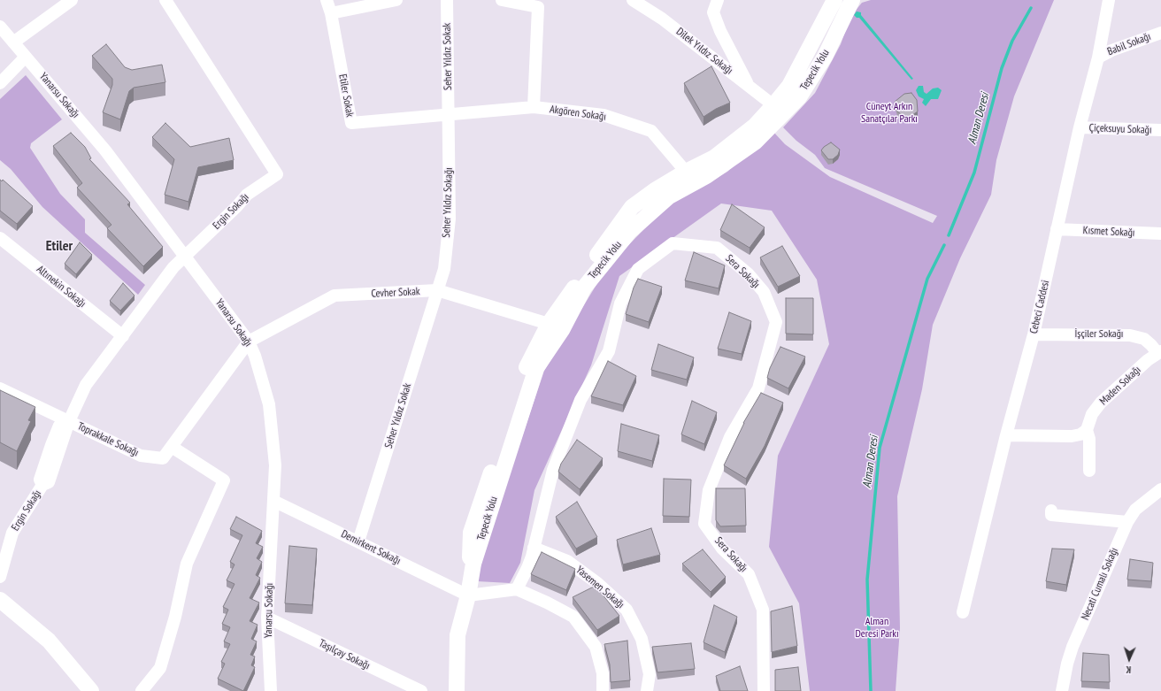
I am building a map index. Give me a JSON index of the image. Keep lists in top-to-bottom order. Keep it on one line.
{"streets":{"main road":["Tepecik Yolu"],"street":["Babil Sokağı","Dilek Yıldız Sokağı","Seher Yıldız Sokak","Yanarsu Sokağı","Etiler Sokak","Akgören Sokağı","Çiçeksuyu Sokağı","Seher Yıldız Sokağı","Ergin Sokağı","Kısmet Sokağı","Sera Sokağı","Altınekin Sokağı","Cevher Sokak","Cebeci Caddesi","İşçiler Sokağı","Maden Sokağı","Toprakkale Sokağı","Demirkent Sokağı","Necati Cumalı Sokağı","Yasemen Sokağı","Taşılçay Sokağı"]},"crossings":[["Babil Sokağı","Cebeci Caddesi"],["Dilek Yıldız Sokağı","Tepecik Yolu"],["Seher Yıldız Sokak","Etiler Sokak"],["Seher Yıldız Sokak","Akgören Sokağı"],["Seher Yıldız Sokak","Seher Yıldız Sokağı"],["Seher Yıldız Sokak","Cevher Sokak"],["Seher Yıldız Sokak","Demirkent Sokağı"],["Tepecik Yolu","Akgören Sokağı"],["Tepecik Yolu","Cevher Sokak"],["Tepecik Yolu","Demirkent Sokağı"],["Yanarsu Sokağı","Ergin Sokağı"],["Yanarsu Sokağı","Cevher Sokak"],["Yanarsu Sokağı","Toprakkale Sokağı"],["Yanarsu Sokağı","Demirkent Sokağı"],["Yanarsu Sokağı","Taşılçay Sokağı"],["Etiler Sokak","Akgören Sokağı"],["Etiler Sokak","Seher Yıldız Sokağı"],["Akgören Sokağı","Seher Yıldız Sokağı"],["Çiçeksuyu Sokağı","Cebeci Caddesi"],["Seher Yıldız Sokağı","Cevher Sokak"],["Ergin Sokağı","Altınekin Sokağı"],["Ergin Sokağı","Toprakkale Sokağı"],["Kısmet Sokağı","Cebeci Caddesi"],["Sera Sokağı","Yasemen Sokağı"],["Cevher Sokak","Toprakkale Sokağı"],["Cebeci Caddesi","İşçiler Sokağı"],["İşçiler Sokağı","Maden Sokağı"]],"districts":["Etiler"],"water":["Alman Deresi"],"parks":["Cüneyt Arkın Sanatçılar Parkı","Alman Deresi Parkı"],"north":"bottom"}
